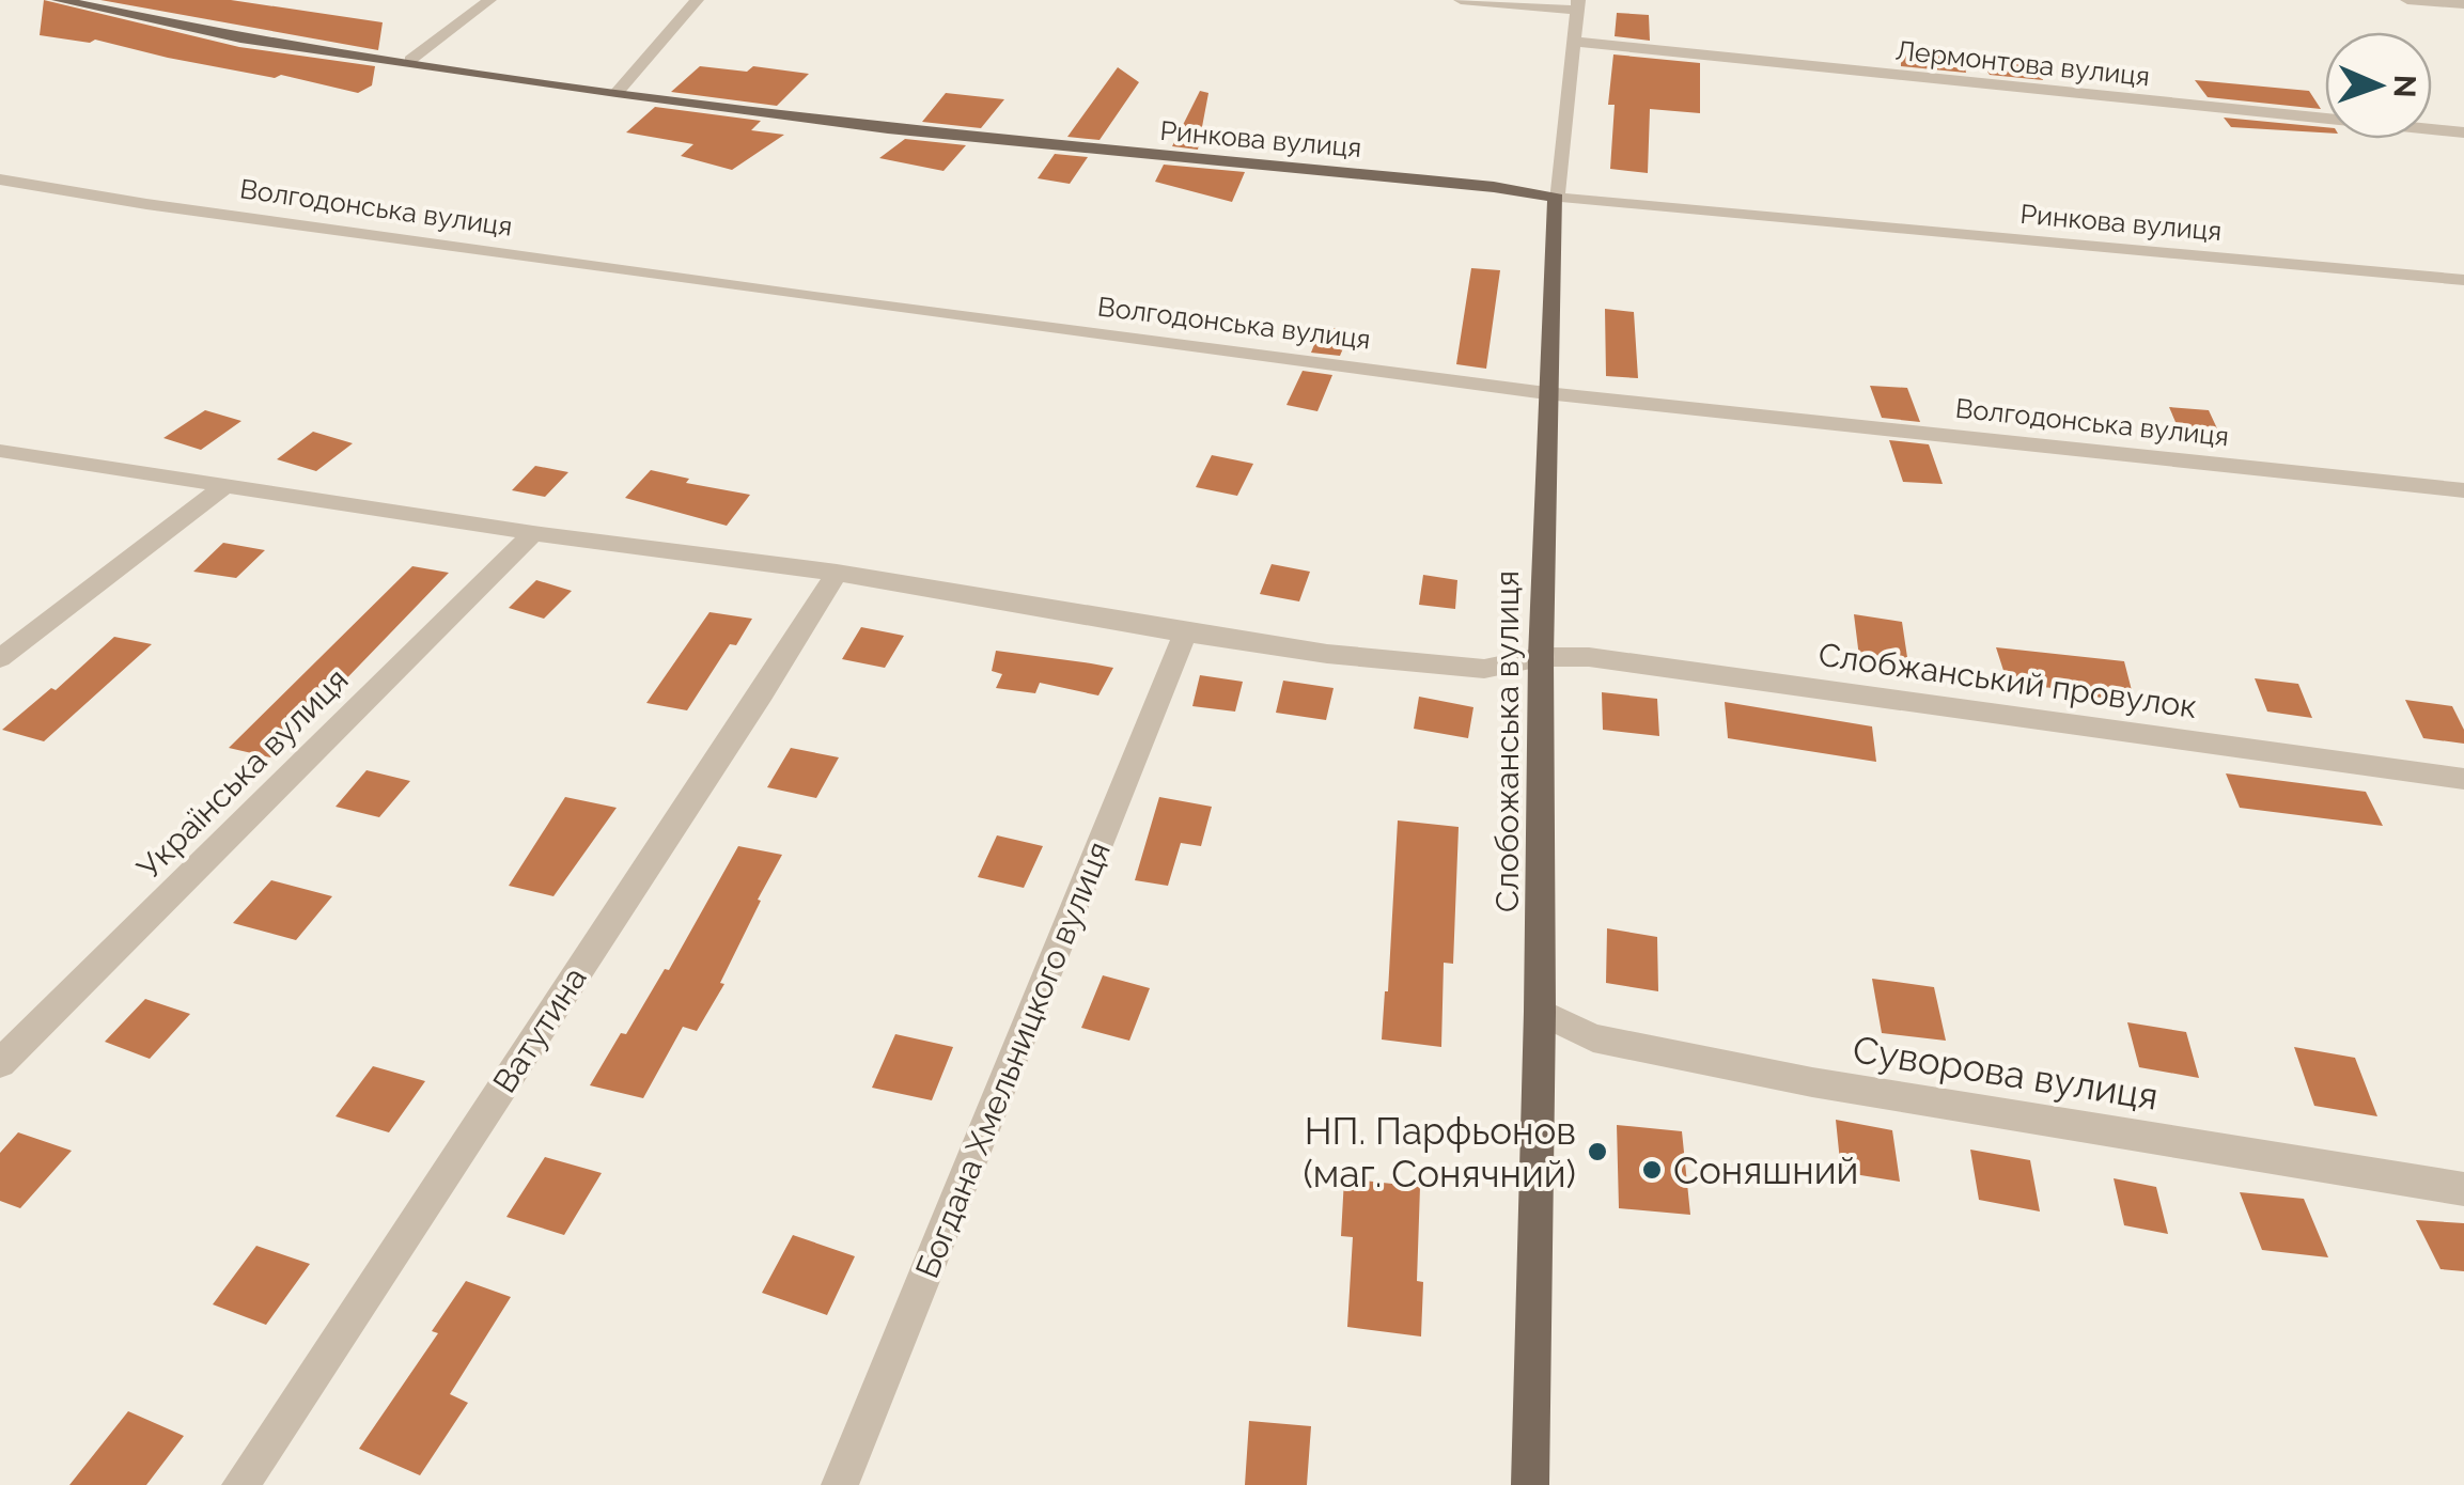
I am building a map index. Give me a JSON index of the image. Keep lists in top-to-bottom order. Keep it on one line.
{"streets":{"main road":["Ринкова вулиця","Слобожанська вулиця"],"street":["Лермонтова вулиця","Волгодонська вулиця","Слобжанський провулок","Українська вулиця","Ватутина","Богдана Хмельницкого вулиця","Суворова вулиця"]},"crossings":[["Лермонтова вулиця","Слобожанська вулиця"],["Ринкова вулиця","Слобожанська вулиця"],["Волгодонська вулиця","Слобожанська вулиця"],["Слобжанський провулок","Слобожанська вулиця"],["Слобжанський провулок","Українська вулиця"],["Слобжанський провулок","Ватутина"],["Слобжанський провулок","Богдана Хмельницкого вулиця"],["Слобожанська вулиця","Суворова вулиця"]],"places":["НП. Парфьонов (маг. Сонячний)","Соняшний"],"north":"right"}
